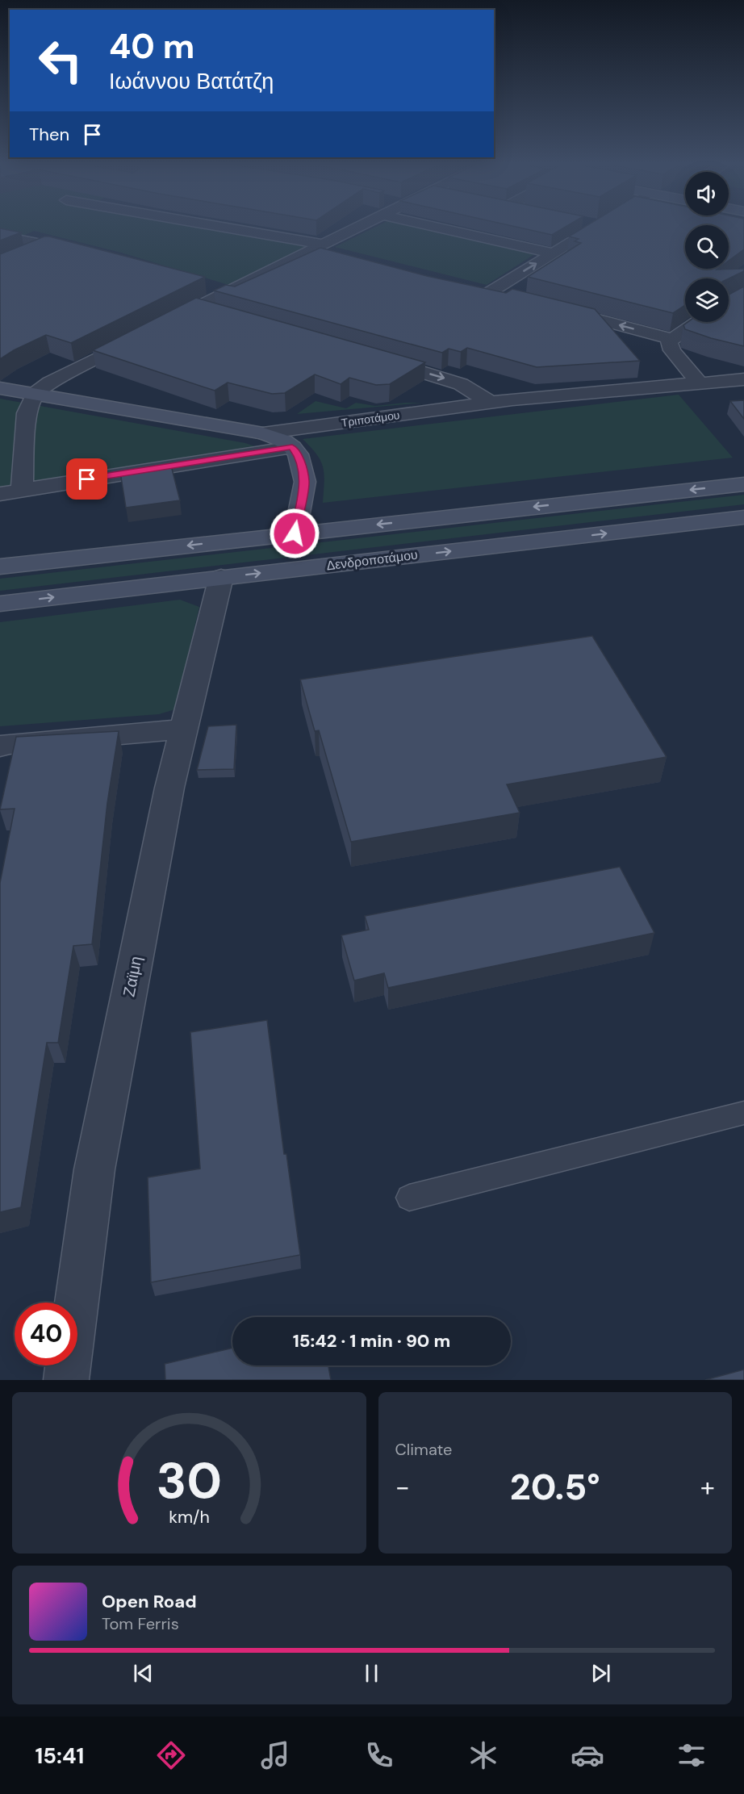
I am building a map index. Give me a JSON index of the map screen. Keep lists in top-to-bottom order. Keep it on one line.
{"streets":{"main road":["Τριποτάμου","Δενδροποτάμου"],"street":["Ζαϊμη"]},"crossings":[["Δενδροποτάμου","Ζαϊμη"]],"page":{"turn":["40 m","Ιωάννου Βατάτζη"],"then":"Then","limit":"40","trip":"15:42 · 1 min · 90 m","tile":"Climate","heat":["−","20.5°","+"],"song":["Open Road","Tom Ferris"],"tabs":"15:41","gauge":["30","km/h"]}}
